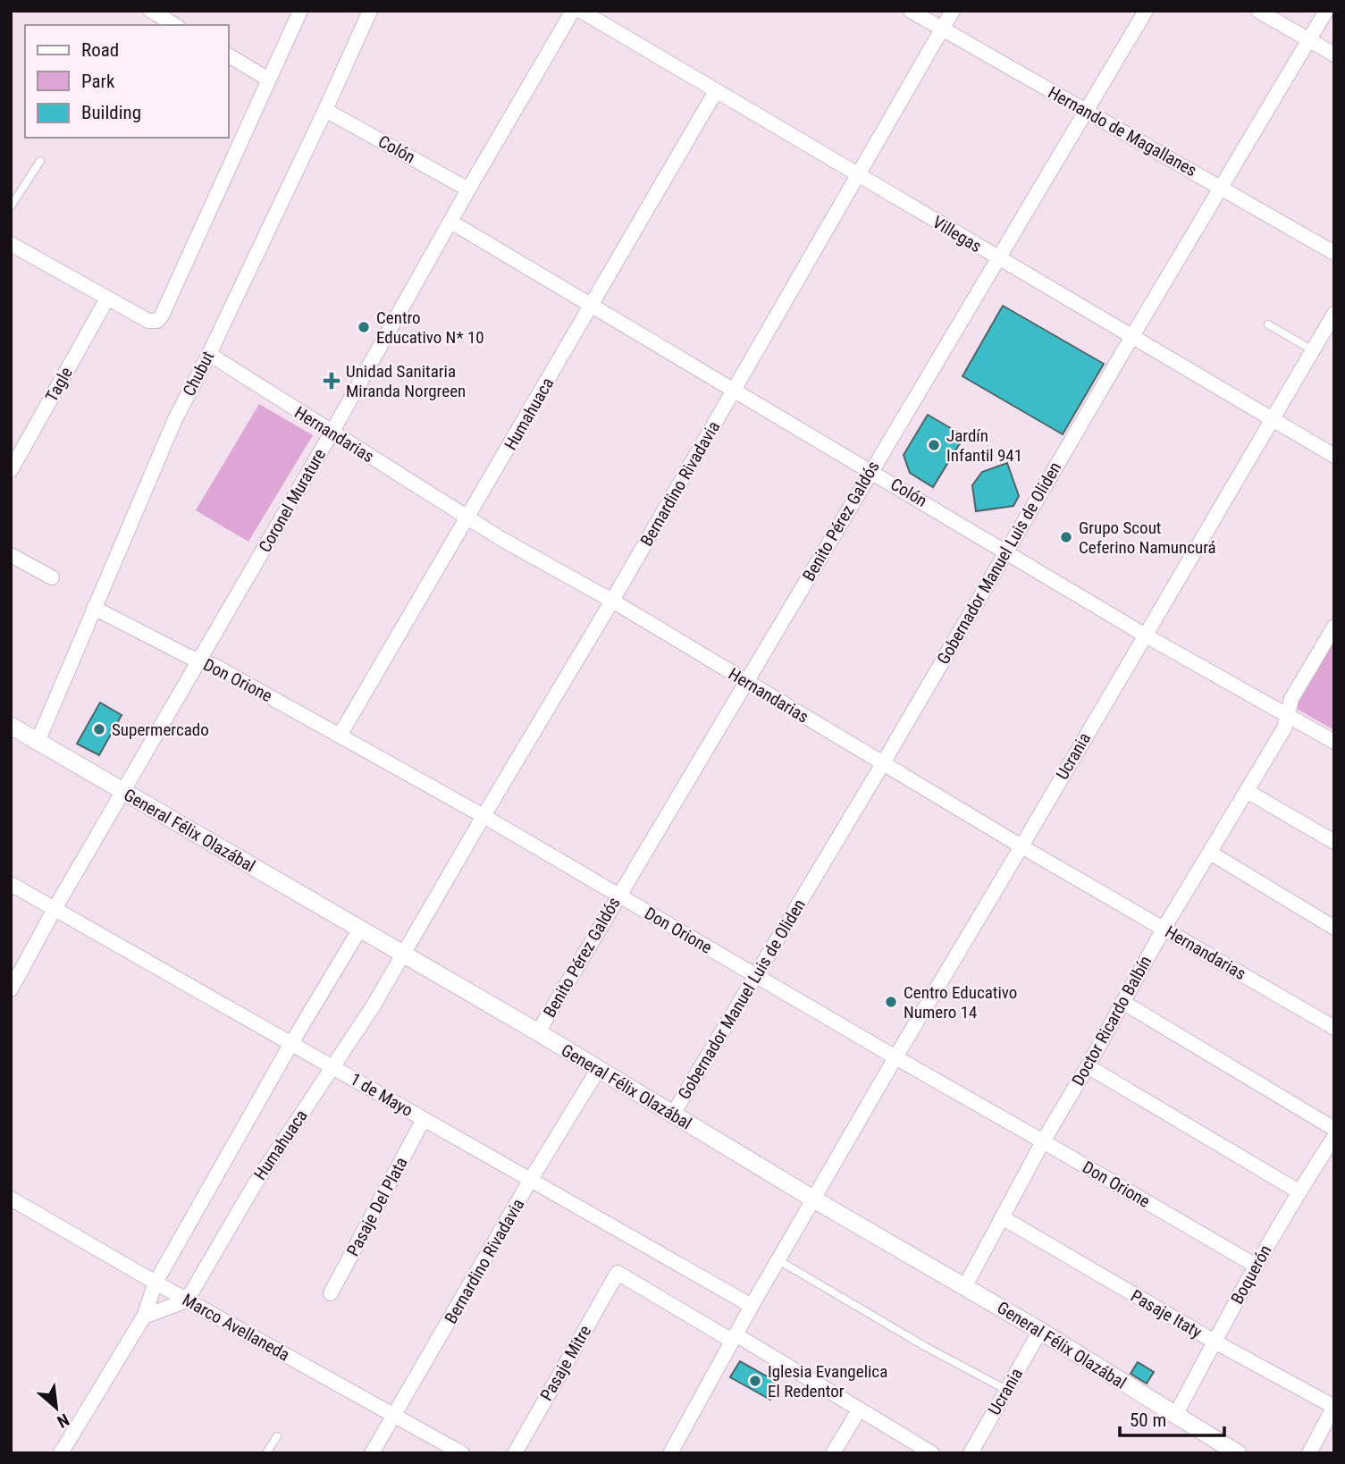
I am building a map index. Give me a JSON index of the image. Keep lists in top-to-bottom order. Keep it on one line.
{"streets":{"street":["Hernando de Magallanes","Colón","Villegas","Chubut","Tagle","Humahuaca","Hernandarias","Bernardino Rivadavia","Coronel Murature","Benito Pérez Galdós","Gobernador Manuel Luis de Oliden","Don Orione","Ucrania","General Félix Olazábal","Doctor Ricardo Balbín","1 de Mayo","Pasaje Del Plata","Boquerón","Pasaje Itaty","Marco Avellaneda","Pasaje Mitre"]},"crossings":[["Hernando de Magallanes","Bernardino Rivadavia"],["Hernando de Magallanes","Benito Pérez Galdós"],["Hernando de Magallanes","Gobernador Manuel Luis de Oliden"],["Colón","Chubut"],["Colón","Humahuaca"],["Colón","Bernardino Rivadavia"],["Colón","Coronel Murature"],["Colón","Benito Pérez Galdós"],["Colón","Gobernador Manuel Luis de Oliden"],["Colón","Ucrania"],["Colón","Doctor Ricardo Balbín"],["Villegas","Humahuaca"],["Villegas","Bernardino Rivadavia"],["Villegas","Benito Pérez Galdós"],["Villegas","Gobernador Manuel Luis de Oliden"],["Villegas","Ucrania"],["Chubut","Hernandarias"],["Chubut","Don Orione"],["Chubut","General Félix Olazábal"],["Humahuaca","Hernandarias"],["Humahuaca","Bernardino Rivadavia"],["Humahuaca","Don Orione"],["Humahuaca","General Félix Olazábal"],["Humahuaca","1 de Mayo"],["Humahuaca","Marco Avellaneda"],["Hernandarias","Bernardino Rivadavia"],["Hernandarias","Coronel Murature"],["Hernandarias","Benito Pérez Galdós"],["Hernandarias","Gobernador Manuel Luis de Oliden"],["Hernandarias","Ucrania"],["Hernandarias","Doctor Ricardo Balbín"],["Bernardino Rivadavia","Don Orione"],["Bernardino Rivadavia","General Félix Olazábal"],["Bernardino Rivadavia","1 de Mayo"],["Bernardino Rivadavia","Marco Avellaneda"],["Coronel Murature","Don Orione"],["Coronel Murature","General Félix Olazábal"],["Coronel Murature","1 de Mayo"],["Benito Pérez Galdós","Don Orione"],["Benito Pérez Galdós","General Félix Olazábal"],["Gobernador Manuel Luis de Oliden","Don Orione"],["Gobernador Manuel Luis de Oliden","General Félix Olazábal"],["Don Orione","Ucrania"],["Don Orione","Doctor Ricardo Balbín"],["Don Orione","Boquerón"],["Ucrania","General Félix Olazábal"],["General Félix Olazábal","Doctor Ricardo Balbín"],["General Félix Olazábal","Boquerón"],["Doctor Ricardo Balbín","Pasaje Itaty"],["1 de Mayo","Pasaje Del Plata"],["Boquerón","Pasaje Itaty"]],"places":{"other":["Centro Educativo N* 10","Jardín Infantil 941","Grupo Scout Ceferino Namuncurá","Supermercado","Centro Educativo Numero 14","Iglesia Evangelica El Redentor"],"health":["Unidad Sanitaria Miranda Norgreen"]},"legend":["Road","Park","Building"],"scale_bar":"50 m","north":"bottom right"}
